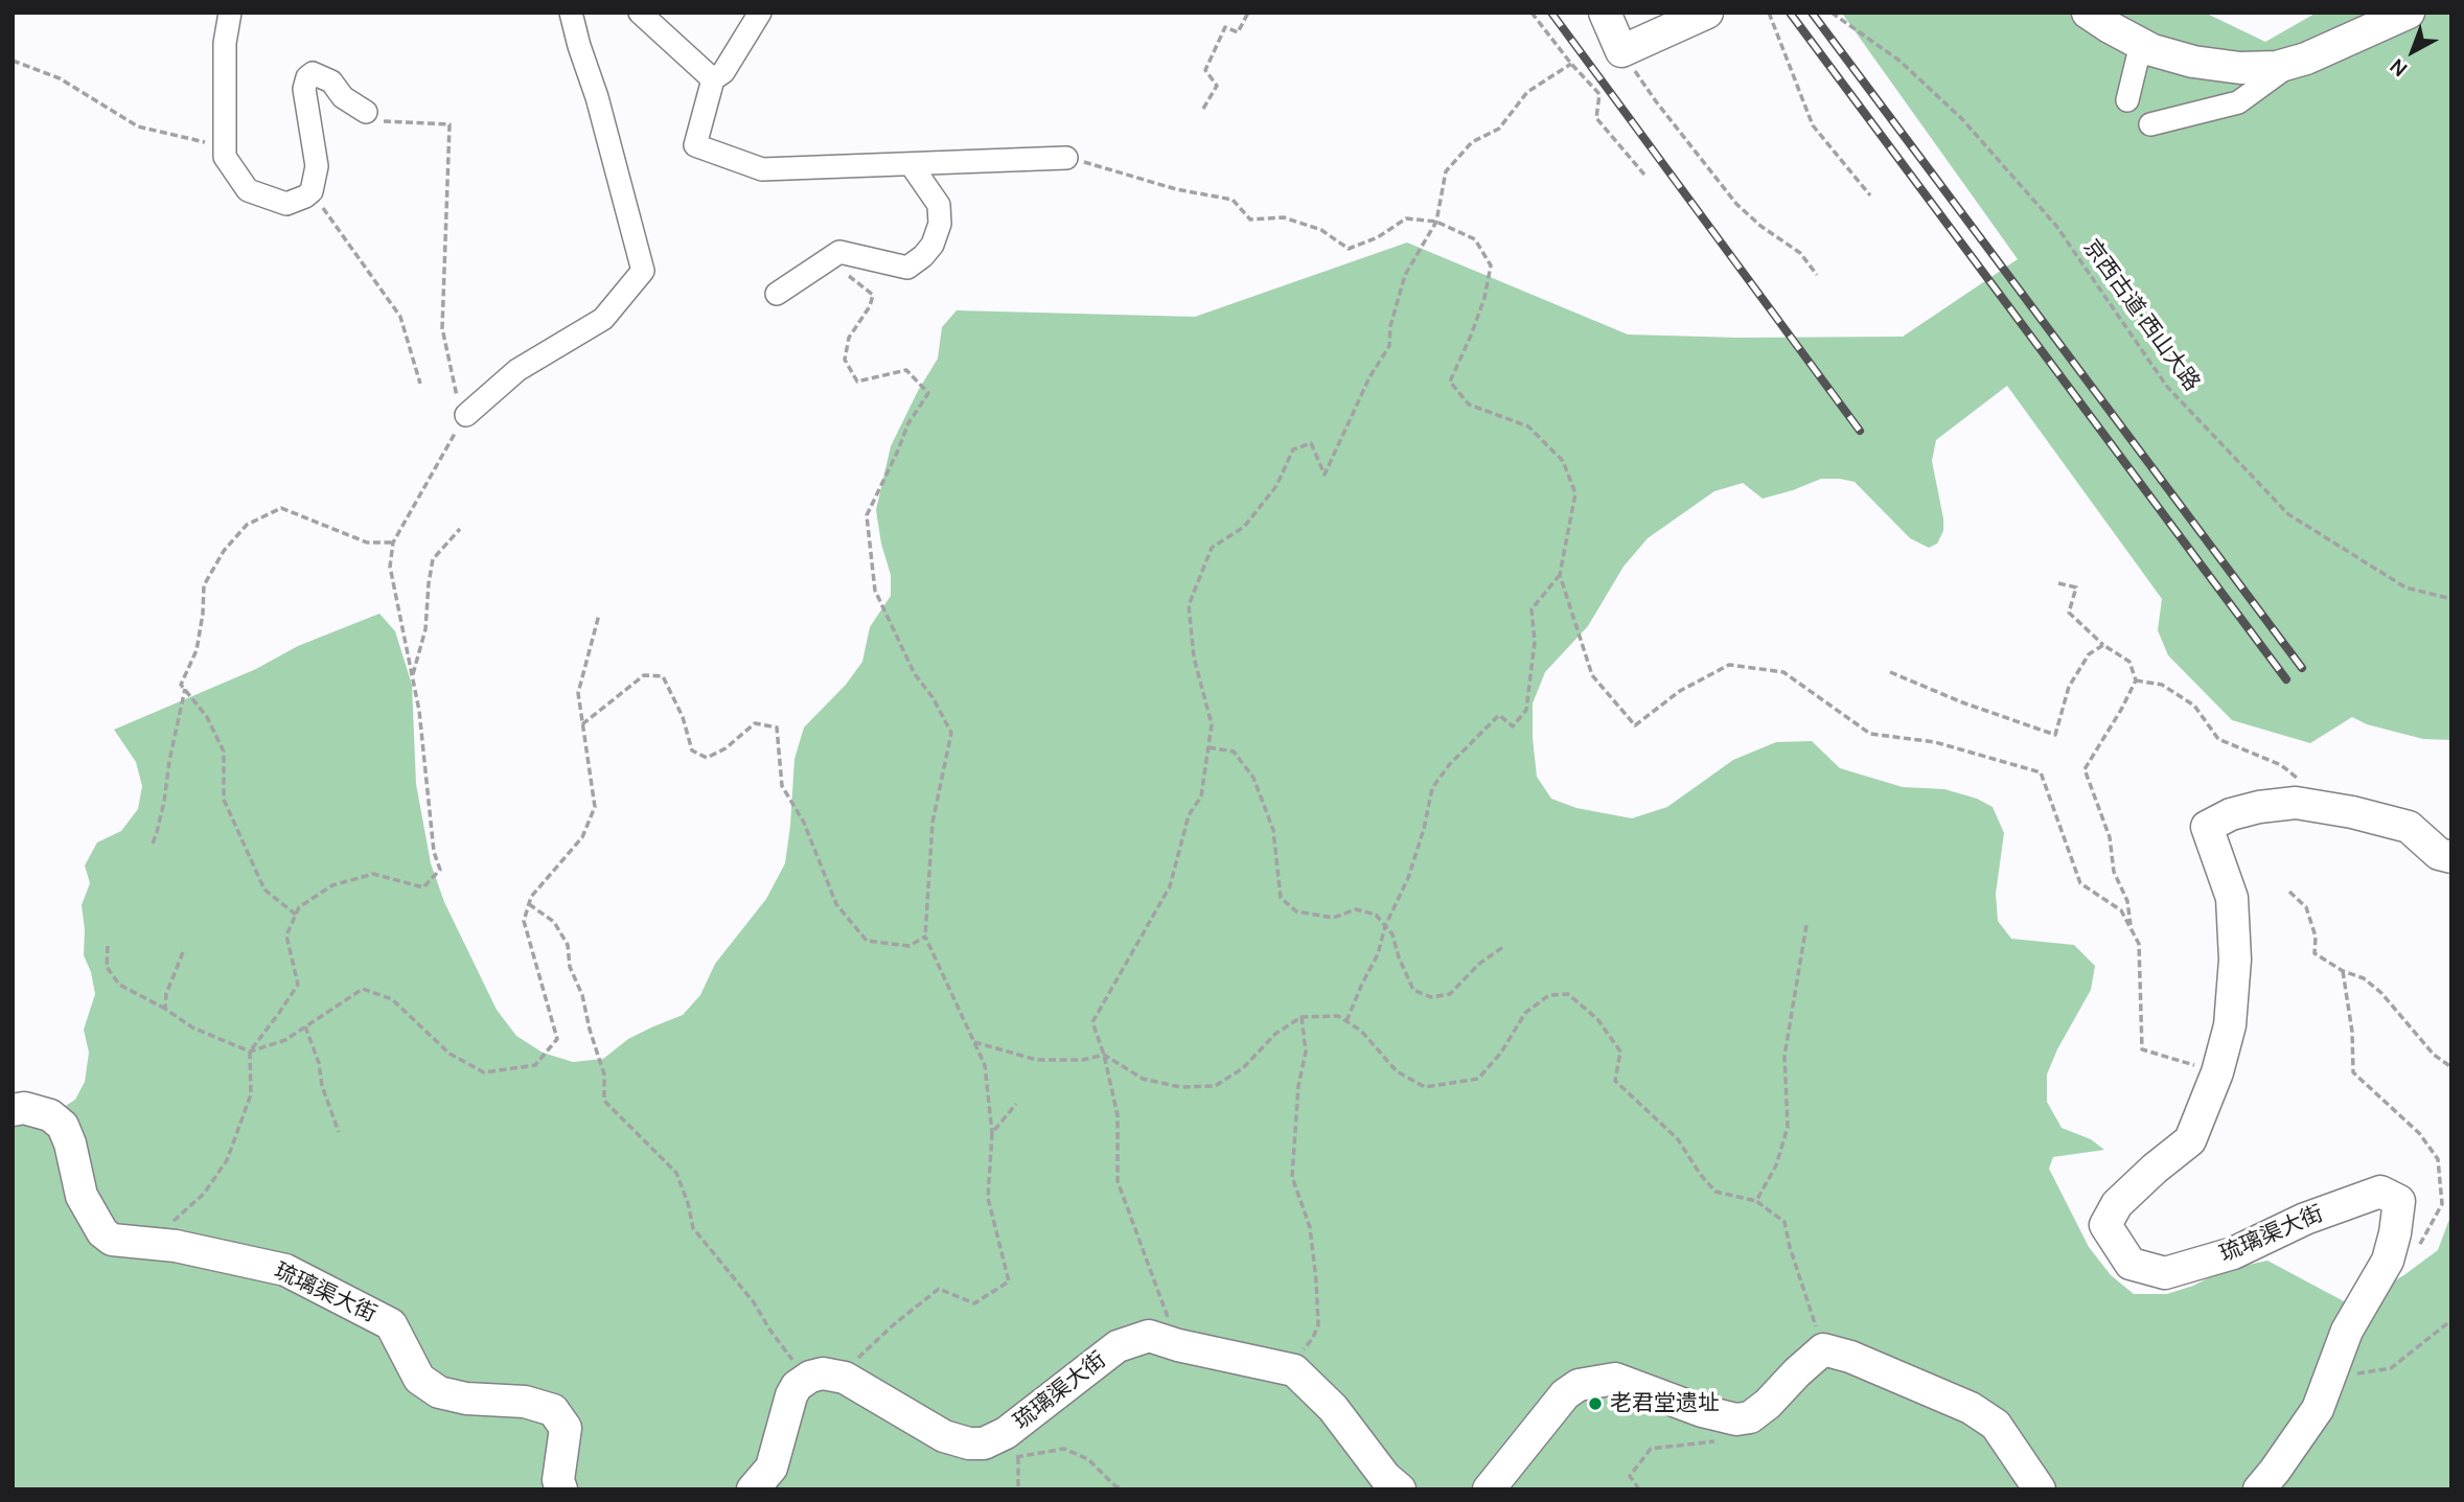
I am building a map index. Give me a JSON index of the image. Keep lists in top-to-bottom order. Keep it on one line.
{"streets":{"street":["琉璃渠大街"],"path":["京西古道·西山大路"]},"places":["老君堂遗址"],"north":"bottom left"}
